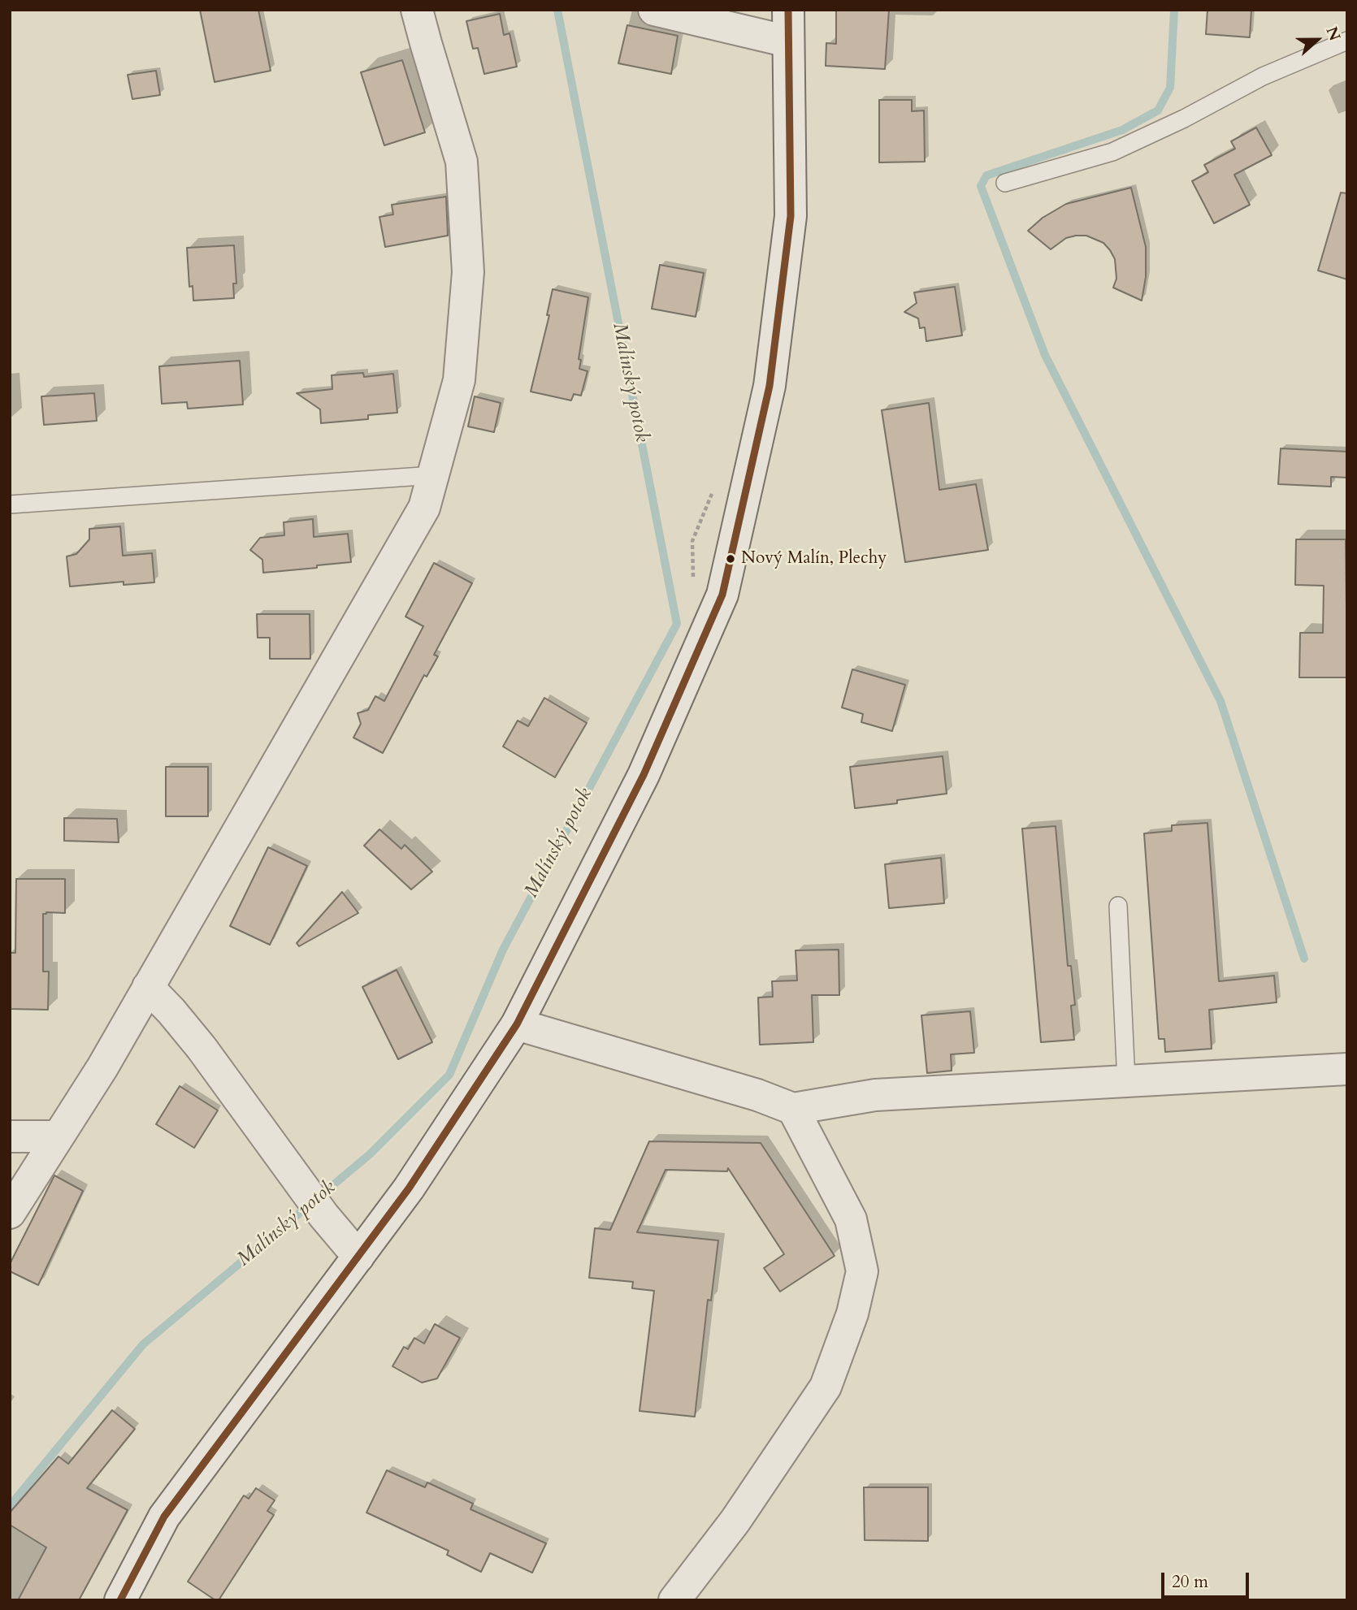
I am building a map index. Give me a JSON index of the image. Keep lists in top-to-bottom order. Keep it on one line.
{"water":["Malínský potok"],"places":["Nový Malín, Plechy"],"scale_bar":"20 m","north":"right"}
